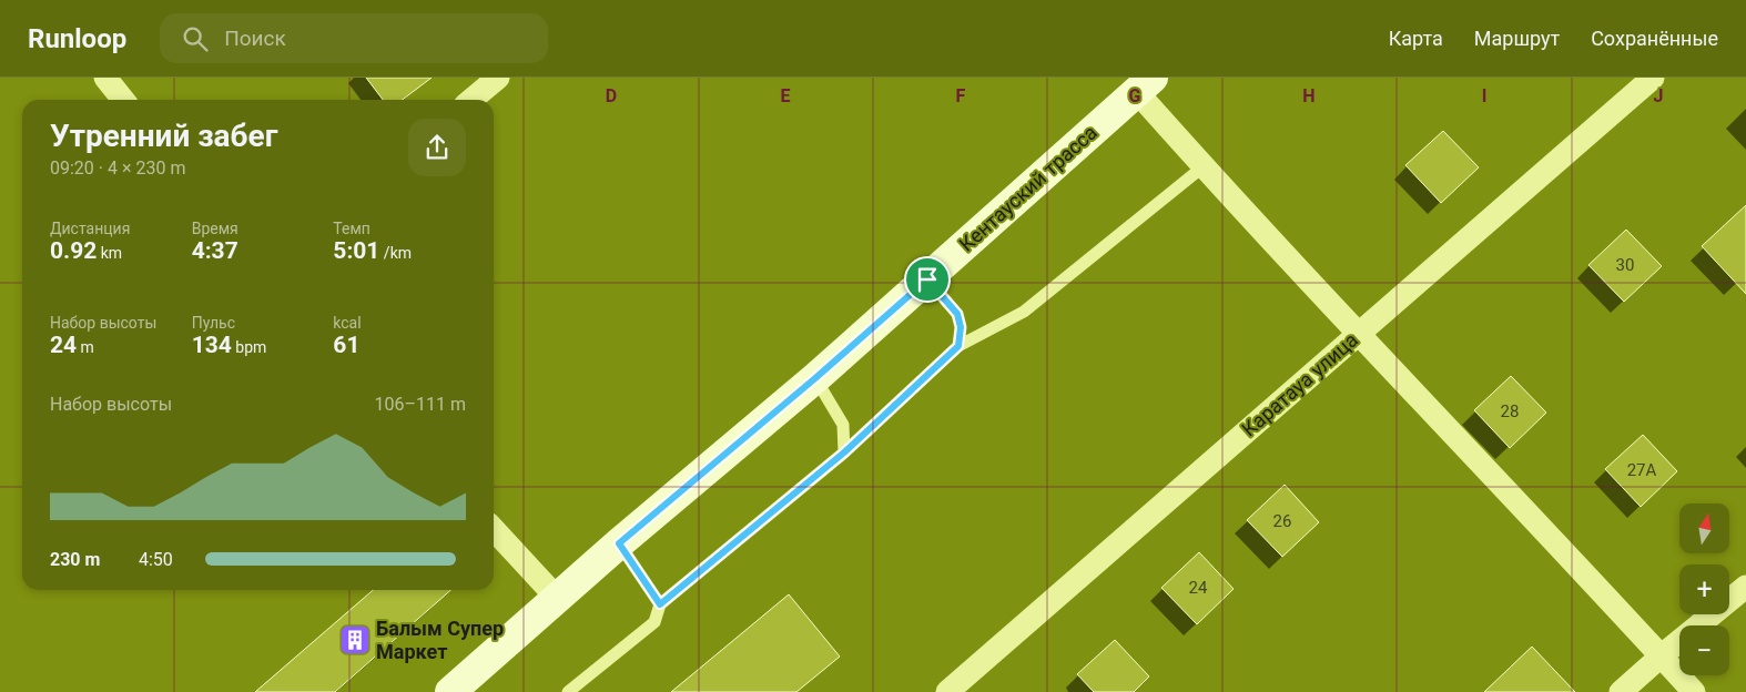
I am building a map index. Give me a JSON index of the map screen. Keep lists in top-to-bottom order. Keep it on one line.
{"streets":{"main road":["Кентауский трасса"],"street":["Каратауа улица"]},"places":{"building":["Балым Супер Маркет"]},"house_numbers":["30","28","27A","26","24"],"north":"top","page":{"header":"Runloop","search":"Поиск","nav":["Карта","Маршрут","Сохранённые"],"heading":["Утренний забег","09:20 · 4 × 230 m"],"stats":[["Дистанция","0.92 km"],["Время","4:37"],["Темп","5:01 /km"],["Набор высоты","24 m"],["Пульс","134 bpm"],["kcal","61"]],"chart":["Набор высоты","106–111 m"],"map_buttons":["+","−"],"list":[{"name":"230 m","note":"4:50"}]},"grid":{"columns":["D","E","F","G","H","I","J"]}}
